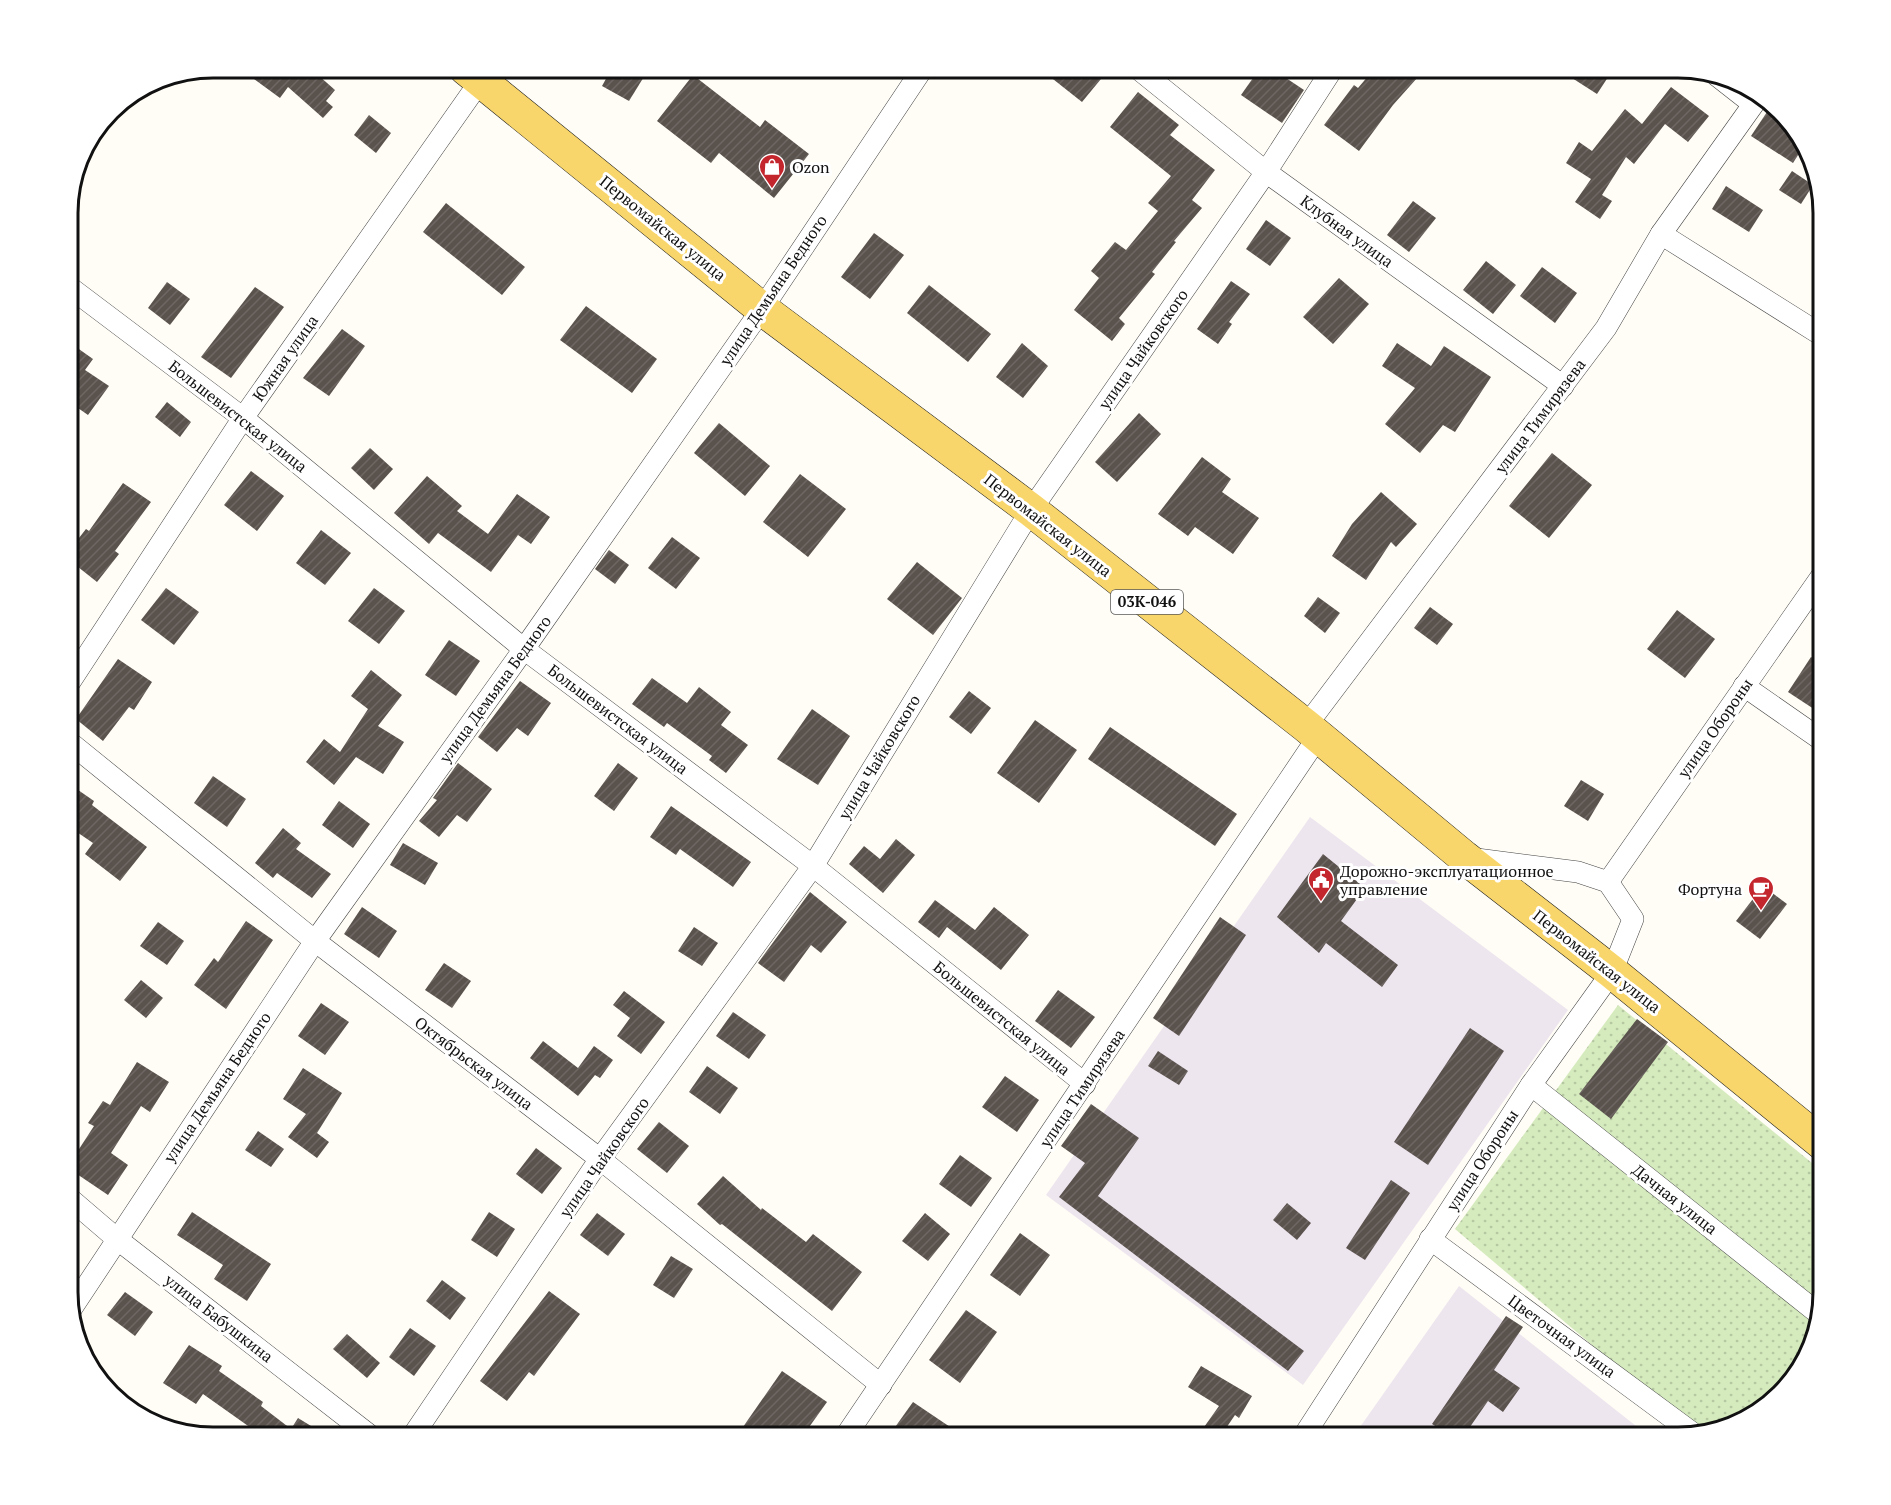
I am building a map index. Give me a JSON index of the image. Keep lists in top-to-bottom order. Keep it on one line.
{"streets":{"main road":["Первомайская улица","03К-046"],"street":["Клубная улица","улица Демьяна Бедного","улица Чайковского","Южная улица","Большевистская улица","улица Тимирязева","улица Обороны","Октябрьская улица","Дачная улица","улица Бабушкина","Цветочная улица"]},"crossings":[["Первомайская улица","улица Демьяна Бедного"],["Первомайская улица","улица Чайковского"],["Первомайская улица","улица Тимирязева"],["Первомайская улица","улица Обороны"],["Клубная улица","улица Чайковского"],["Клубная улица","улица Тимирязева"],["улица Демьяна Бедного","Большевистская улица"],["улица Демьяна Бедного","Октябрьская улица"],["улица Демьяна Бедного","улица Бабушкина"],["улица Чайковского","Большевистская улица"],["улица Чайковского","Октябрьская улица"],["Южная улица","Большевистская улица"],["Большевистская улица","улица Тимирязева"],["улица Тимирязева","Октябрьская улица"],["улица Обороны","Дачная улица"],["улица Обороны","Цветочная улица"]],"places":{"shop":["Ozon"],"public building":["Дорожно-эксплуатационное управление"],"cafe":["Фортуна"]}}
